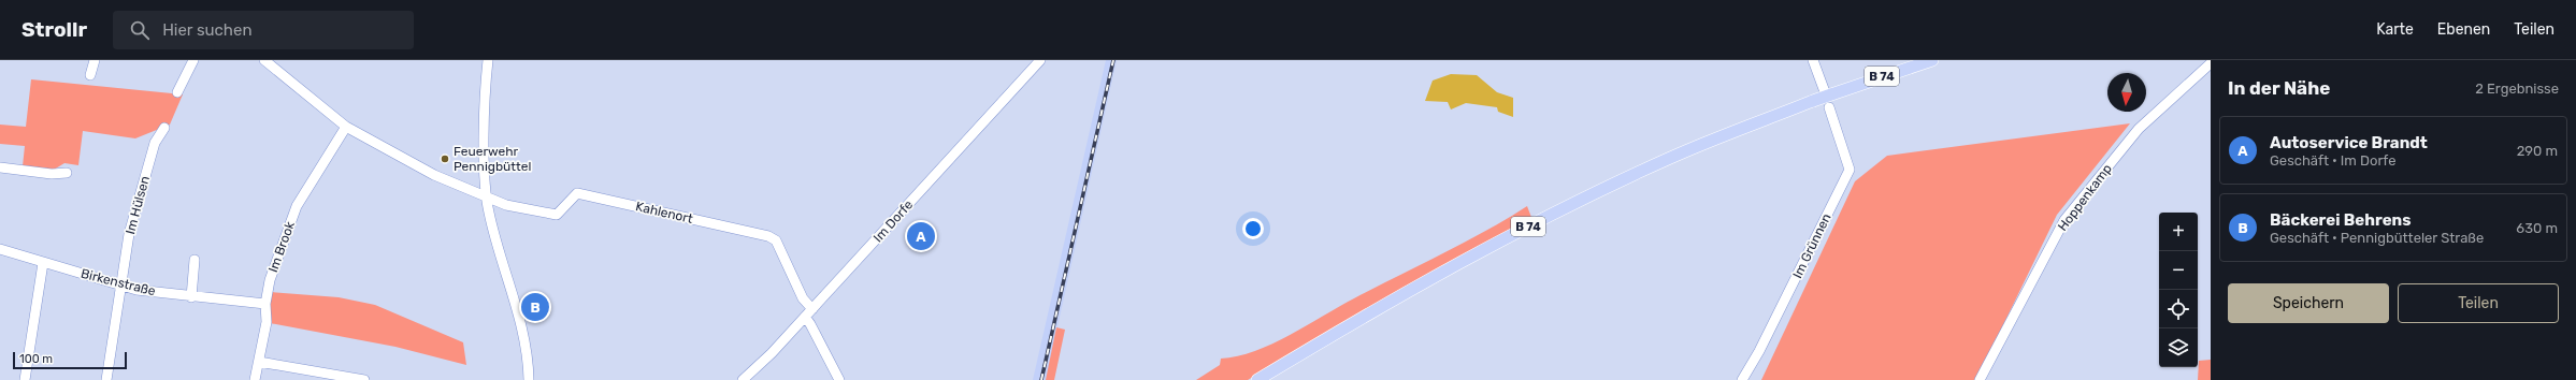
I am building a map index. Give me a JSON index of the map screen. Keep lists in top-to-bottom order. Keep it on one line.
{"streets":{"main road":["B 74"],"street":["Hoppenkamp","Im Hülsen","Kahlenort","Im Dorfe","Im Grünnen","Im Brook","Birkenstraße"]},"crossings":[["Im Hülsen","Birkenstraße"],["Kahlenort","Im Dorfe"],["Im Brook","Birkenstraße"]],"places":["Feuerwehr Pennigbüttel"],"scale_bar":"100 m","north":"bottom","page":{"header":"Strollr","search":"Hier suchen","nav":["Karte","Ebenen","Teilen"],"heading":["In der Nähe","2 Ergebnisse"],"list":[{"mark":"A","name":"Autoservice Brandt","note":"Geschäft · Im Dorfe","value":"290 m"},{"mark":"B","name":"Bäckerei Behrens","note":"Geschäft · Pennigbütteler Straße","value":"630 m"}],"map_buttons":["+","−"],"pins":["A","B"],"buttons":["Speichern","Teilen"],"scale":"100 m"}}
